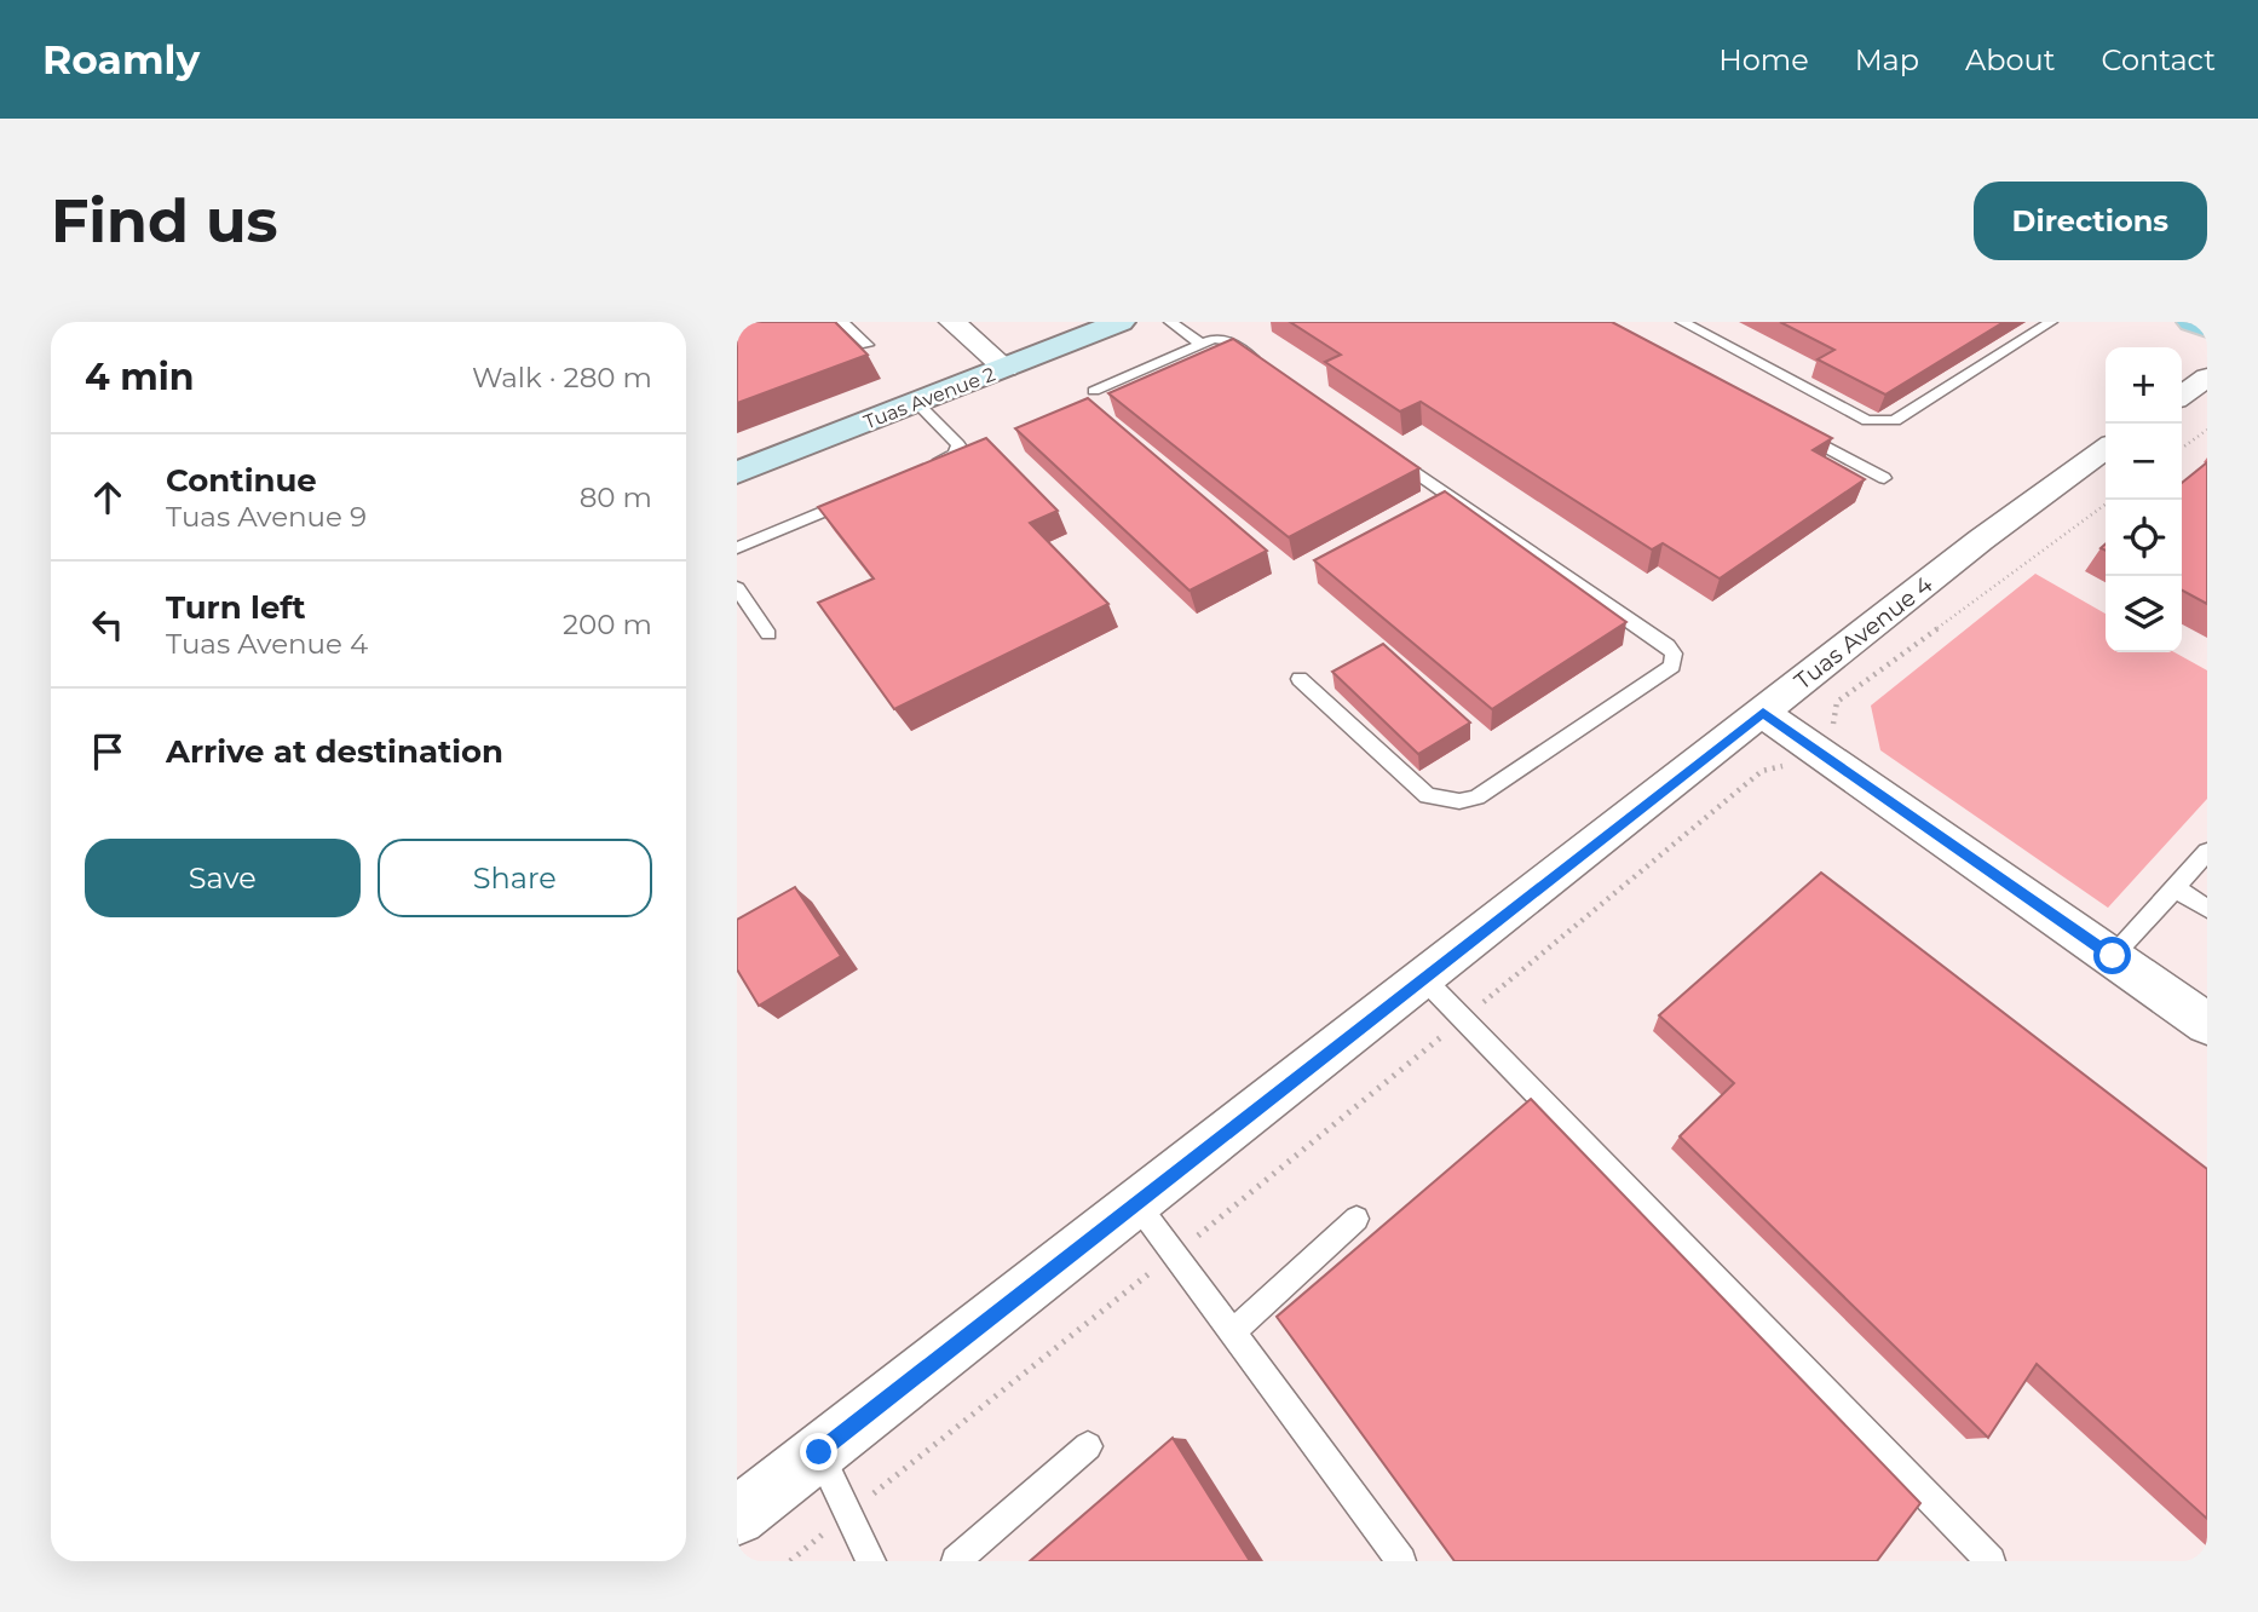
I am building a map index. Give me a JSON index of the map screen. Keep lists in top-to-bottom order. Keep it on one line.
{"streets":{"street":["Tuas Avenue 2","Tuas Avenue 4"]},"page":{"header":"Roamly","nav":["Home","Map","About","Contact"],"buttons":["Directions",["Save","Share"]],"title":"Find us","heading":["4 min","Walk · 280 m"],"map_buttons":["+","−"],"list":[["Continue","Tuas Avenue 9","80 m"],["Turn left","Tuas Avenue 4","200 m"],"Arrive at destination"]}}
